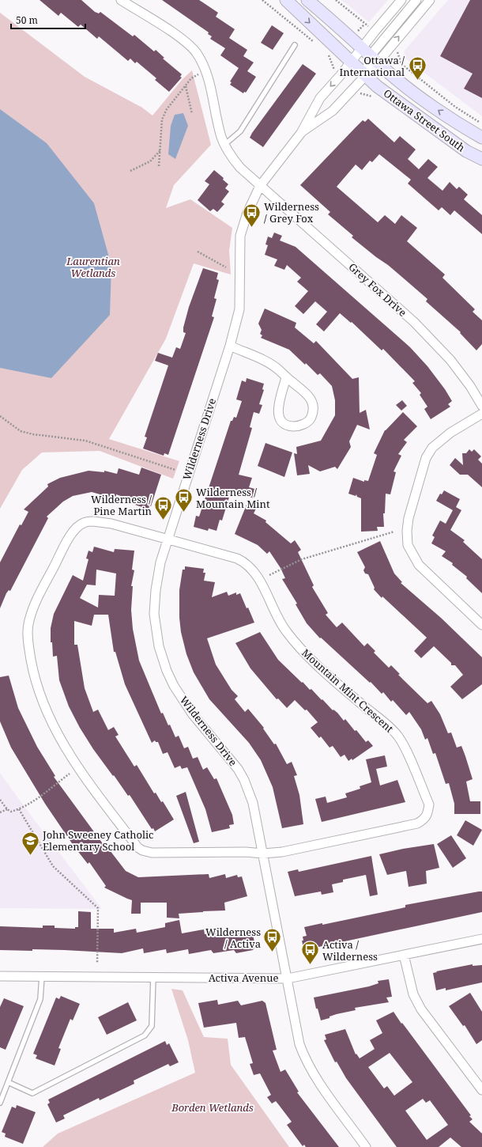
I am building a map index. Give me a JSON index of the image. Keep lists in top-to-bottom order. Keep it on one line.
{"streets":{"main road":["Ottawa Street South"],"street":["Grey Fox Drive","Wilderness Drive","Mountain Mint Crescent","Activa Avenue"]},"crossings":[["Ottawa Street South","Wilderness Drive"],["Grey Fox Drive","Wilderness Drive"],["Wilderness Drive","Mountain Mint Crescent"],["Wilderness Drive","Activa Avenue"]],"parks":["Laurentian Wetlands","Borden Wetlands"],"places":{"bus stop":["Ottawa / International","Wilderness / Grey Fox","Wilderness / Mountain Mint","Wilderness / Pine Martin","Wilderness / Activa","Activa / Wilderness"],"school or university":["John Sweeney Catholic Elementary School"]},"scale_bar":"50 m"}
